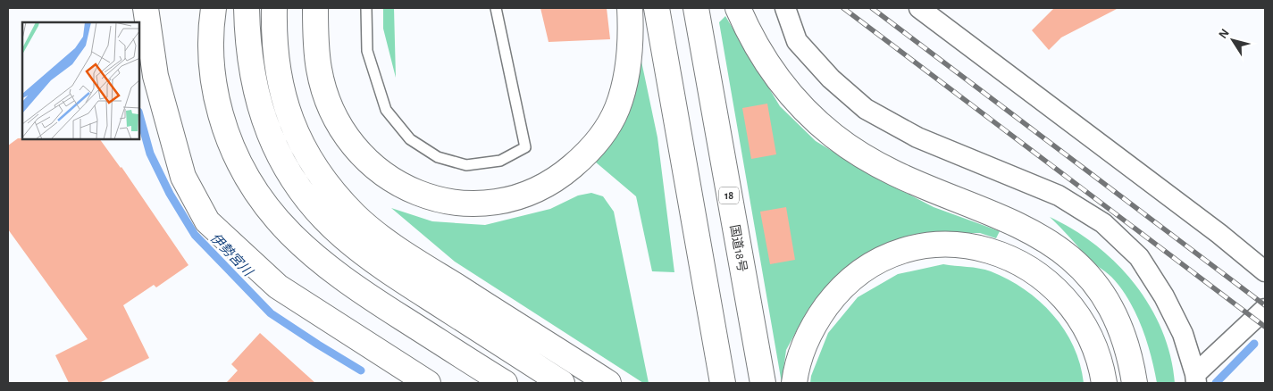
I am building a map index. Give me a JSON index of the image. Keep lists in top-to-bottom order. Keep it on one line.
{"streets":{"main road":["18","国道18号"]},"water":["伊勢宮川"],"north":"top left"}
